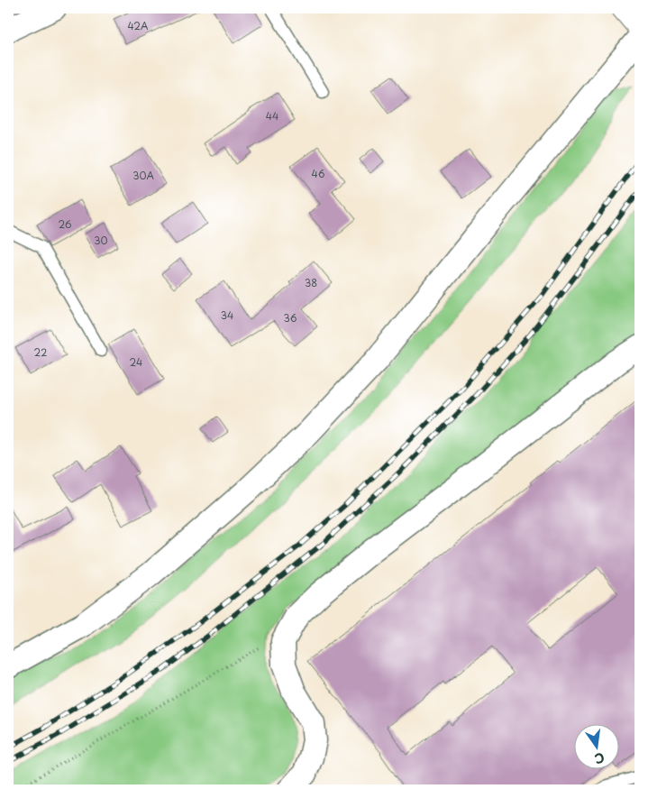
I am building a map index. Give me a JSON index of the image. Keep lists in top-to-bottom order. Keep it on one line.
{"house_numbers":["42А","44","46","30А","26","30","38","34","36","22","24"],"north":"bottom"}
